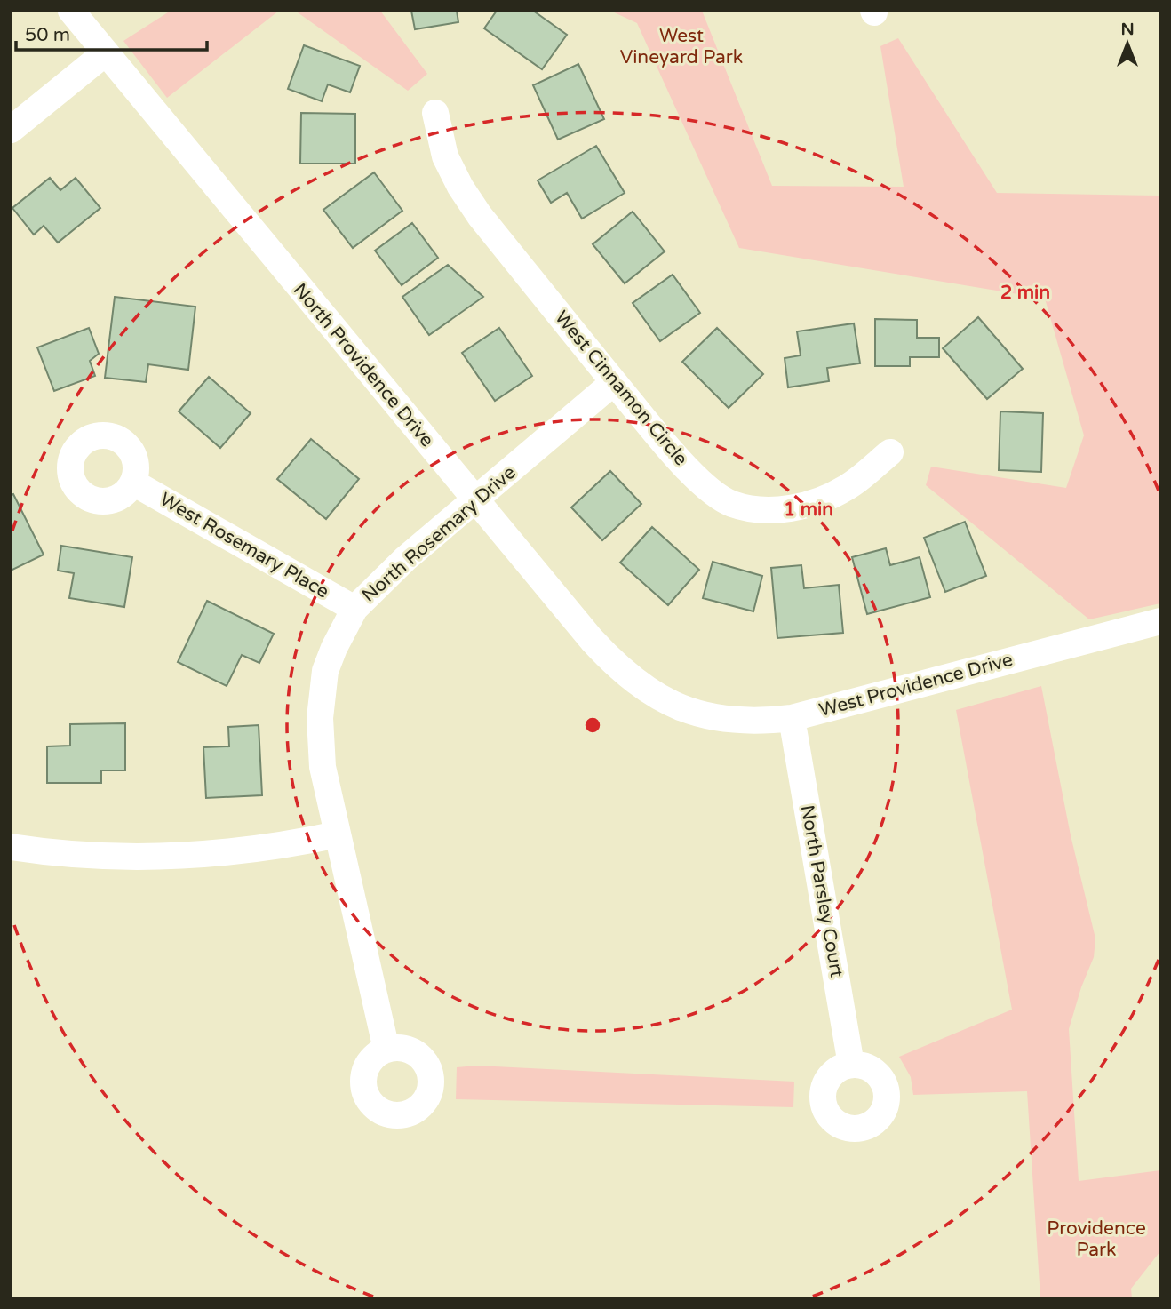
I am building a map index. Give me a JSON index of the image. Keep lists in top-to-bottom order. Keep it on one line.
{"streets":{"street":["North Providence Drive","West Cinnamon Circle","North Rosemary Drive","West Rosemary Place","West Providence Drive","North Parsley Court"]},"crossings":[["North Providence Drive","North Rosemary Drive"],["North Providence Drive","West Providence Drive"],["West Cinnamon Circle","North Rosemary Drive"],["North Rosemary Drive","West Rosemary Place"],["West Providence Drive","North Parsley Court"]],"parks":["West Vineyard Park","Providence Park"],"scale_bar":"50 m","north":"top","rings":["2 min","1 min"]}
